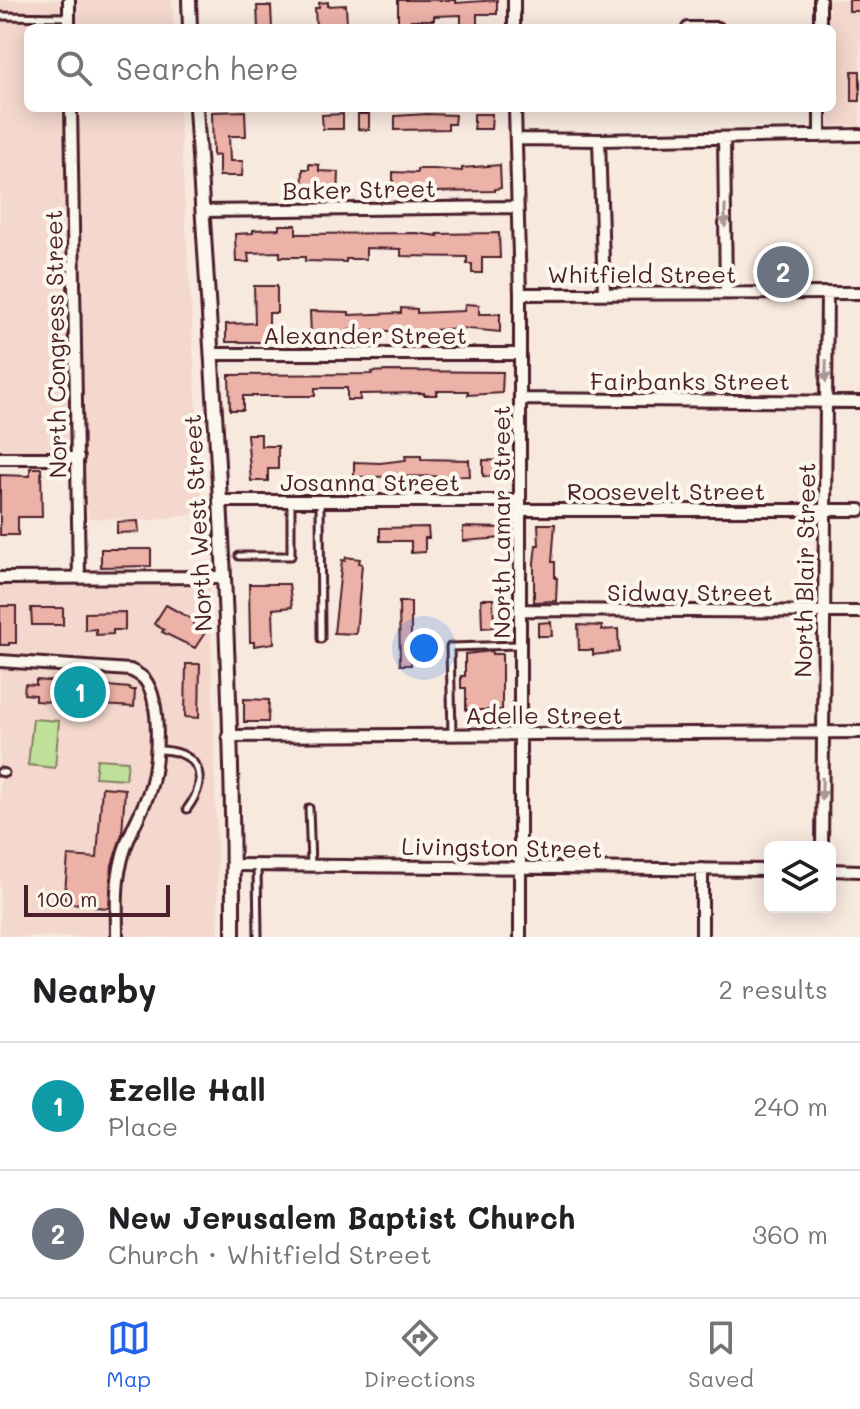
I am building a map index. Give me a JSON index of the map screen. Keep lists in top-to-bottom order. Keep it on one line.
{"streets":{"street":["Baker Street","Whitfield Street","Alexander Street","North Congress Street","Fairbanks Street","Josanna Street","Roosevelt Street","North Lamar Street","North West Street","North Blair Street","Sidway Street","Adelle Street","Livingston Street"]},"crossings":[["Baker Street","North Lamar Street"],["Baker Street","North West Street"],["Whitfield Street","North Lamar Street"],["Whitfield Street","North Blair Street"],["Alexander Street","North Lamar Street"],["Alexander Street","North West Street"],["Fairbanks Street","North Lamar Street"],["Fairbanks Street","North Blair Street"],["Josanna Street","Roosevelt Street"],["Josanna Street","North Lamar Street"],["Josanna Street","North West Street"],["Roosevelt Street","North Lamar Street"],["Roosevelt Street","North Blair Street"],["North Lamar Street","Sidway Street"],["North Lamar Street","Adelle Street"],["North Lamar Street","Livingston Street"],["North West Street","Adelle Street"],["North West Street","Livingston Street"],["North Blair Street","Sidway Street"],["North Blair Street","Adelle Street"]],"one_way":["North Blair Street"],"scale_bar":"100 m","page":{"search":"Search here","pins":["2","1"],"scale":"100 m","heading":["Nearby","2 results"],"list":[{"mark":"1","name":"Ezelle Hall","note":"Place","value":"240 m"},{"mark":"2","name":"New Jerusalem Baptist Church","note":"Church · Whitfield Street","value":"360 m"}],"nav":["Map","Directions","Saved"]}}
